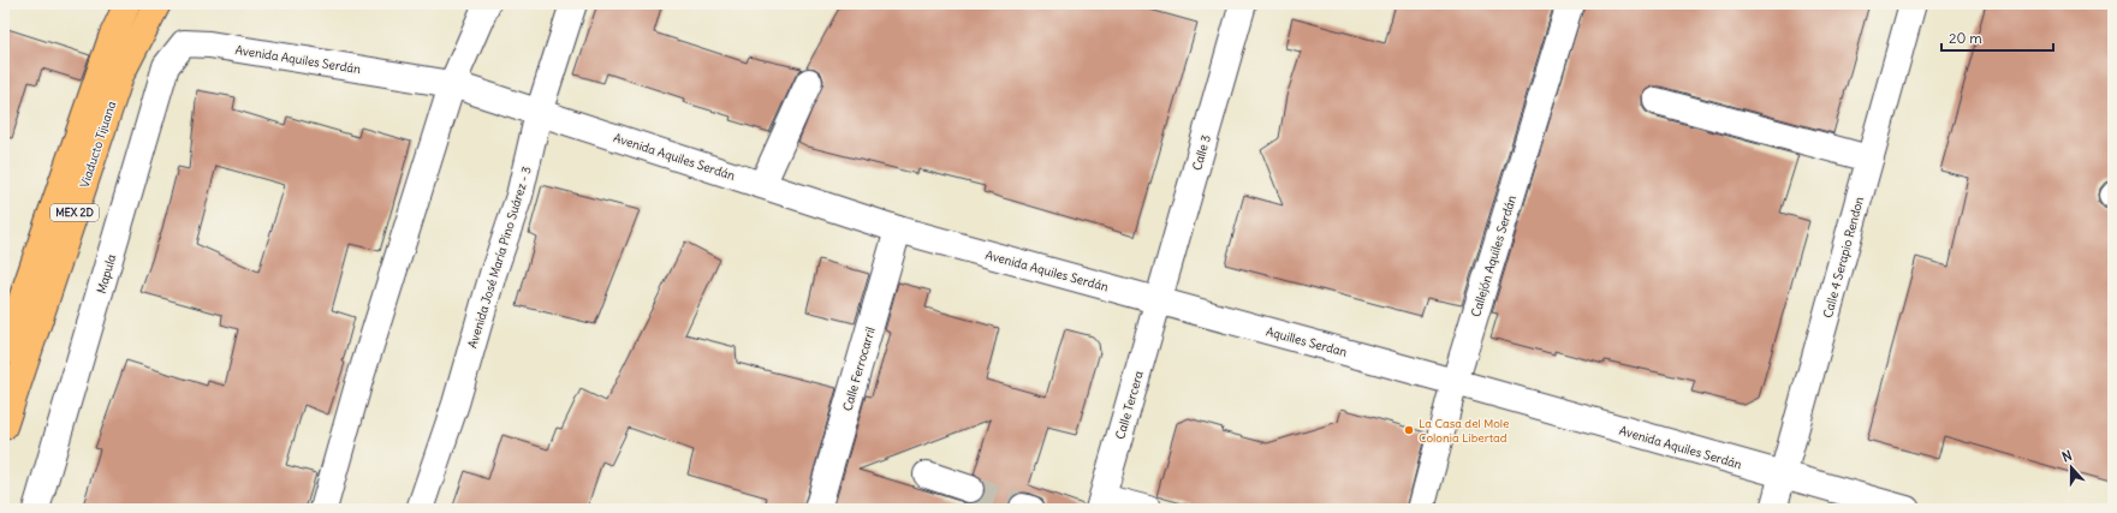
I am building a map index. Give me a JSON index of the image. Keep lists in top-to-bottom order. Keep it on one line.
{"streets":{"highway":["Viaducto Tijuana","MEX 2D"],"street":["Avenida Aquiles Serdán","Calle 3","Callejón Aquiles Serdán","Avenida José María Pino Suárez - 3","Calle 4 Serapio Rendon","Mapula","Aquilles Serdan","Calle Ferrocarril","Calle Tercera"]},"crossings":[["Avenida Aquiles Serdán","Calle 3"],["Avenida Aquiles Serdán","Callejón Aquiles Serdán"],["Avenida Aquiles Serdán","Avenida José María Pino Suárez - 3"],["Avenida Aquiles Serdán","Calle 4 Serapio Rendon"],["Avenida Aquiles Serdán","Mapula"],["Avenida Aquiles Serdán","Aquilles Serdan"],["Avenida Aquiles Serdán","Calle Ferrocarril"],["Avenida Aquiles Serdán","Calle Tercera"],["Calle 3","Aquilles Serdan"],["Calle 3","Calle Tercera"],["Callejón Aquiles Serdán","Aquilles Serdan"],["Aquilles Serdan","Calle Tercera"]],"places":["La Casa del Mole Colonia Libertad"],"scale_bar":"20 m","north":"top"}
